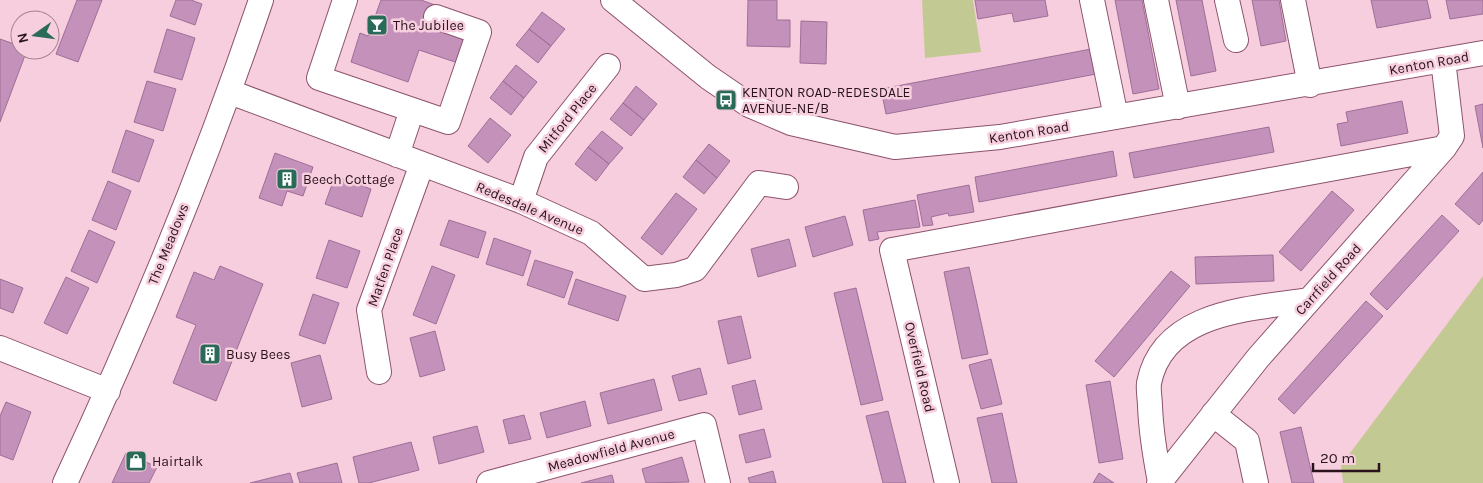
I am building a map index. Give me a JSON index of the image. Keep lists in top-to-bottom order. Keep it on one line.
{"streets":{"street":["Kenton Road","Mitford Place","Redesdale Avenue","The Meadows","Matfen Place","Carrfield Road","Overfield Road","Meadowfield Avenue"]},"crossings":[["Kenton Road","Carrfield Road"],["Mitford Place","Redesdale Avenue"],["Redesdale Avenue","The Meadows"],["Redesdale Avenue","Matfen Place"],["Carrfield Road","Overfield Road"]],"places":{"bar":["The Jubilee"],"bus stop":["KENTON ROAD-REDESDALE AVENUE-NE/B"],"building":["Beech Cottage","Busy Bees"],"shop":["Hairtalk"]},"scale_bar":"20 m","north":"left"}
